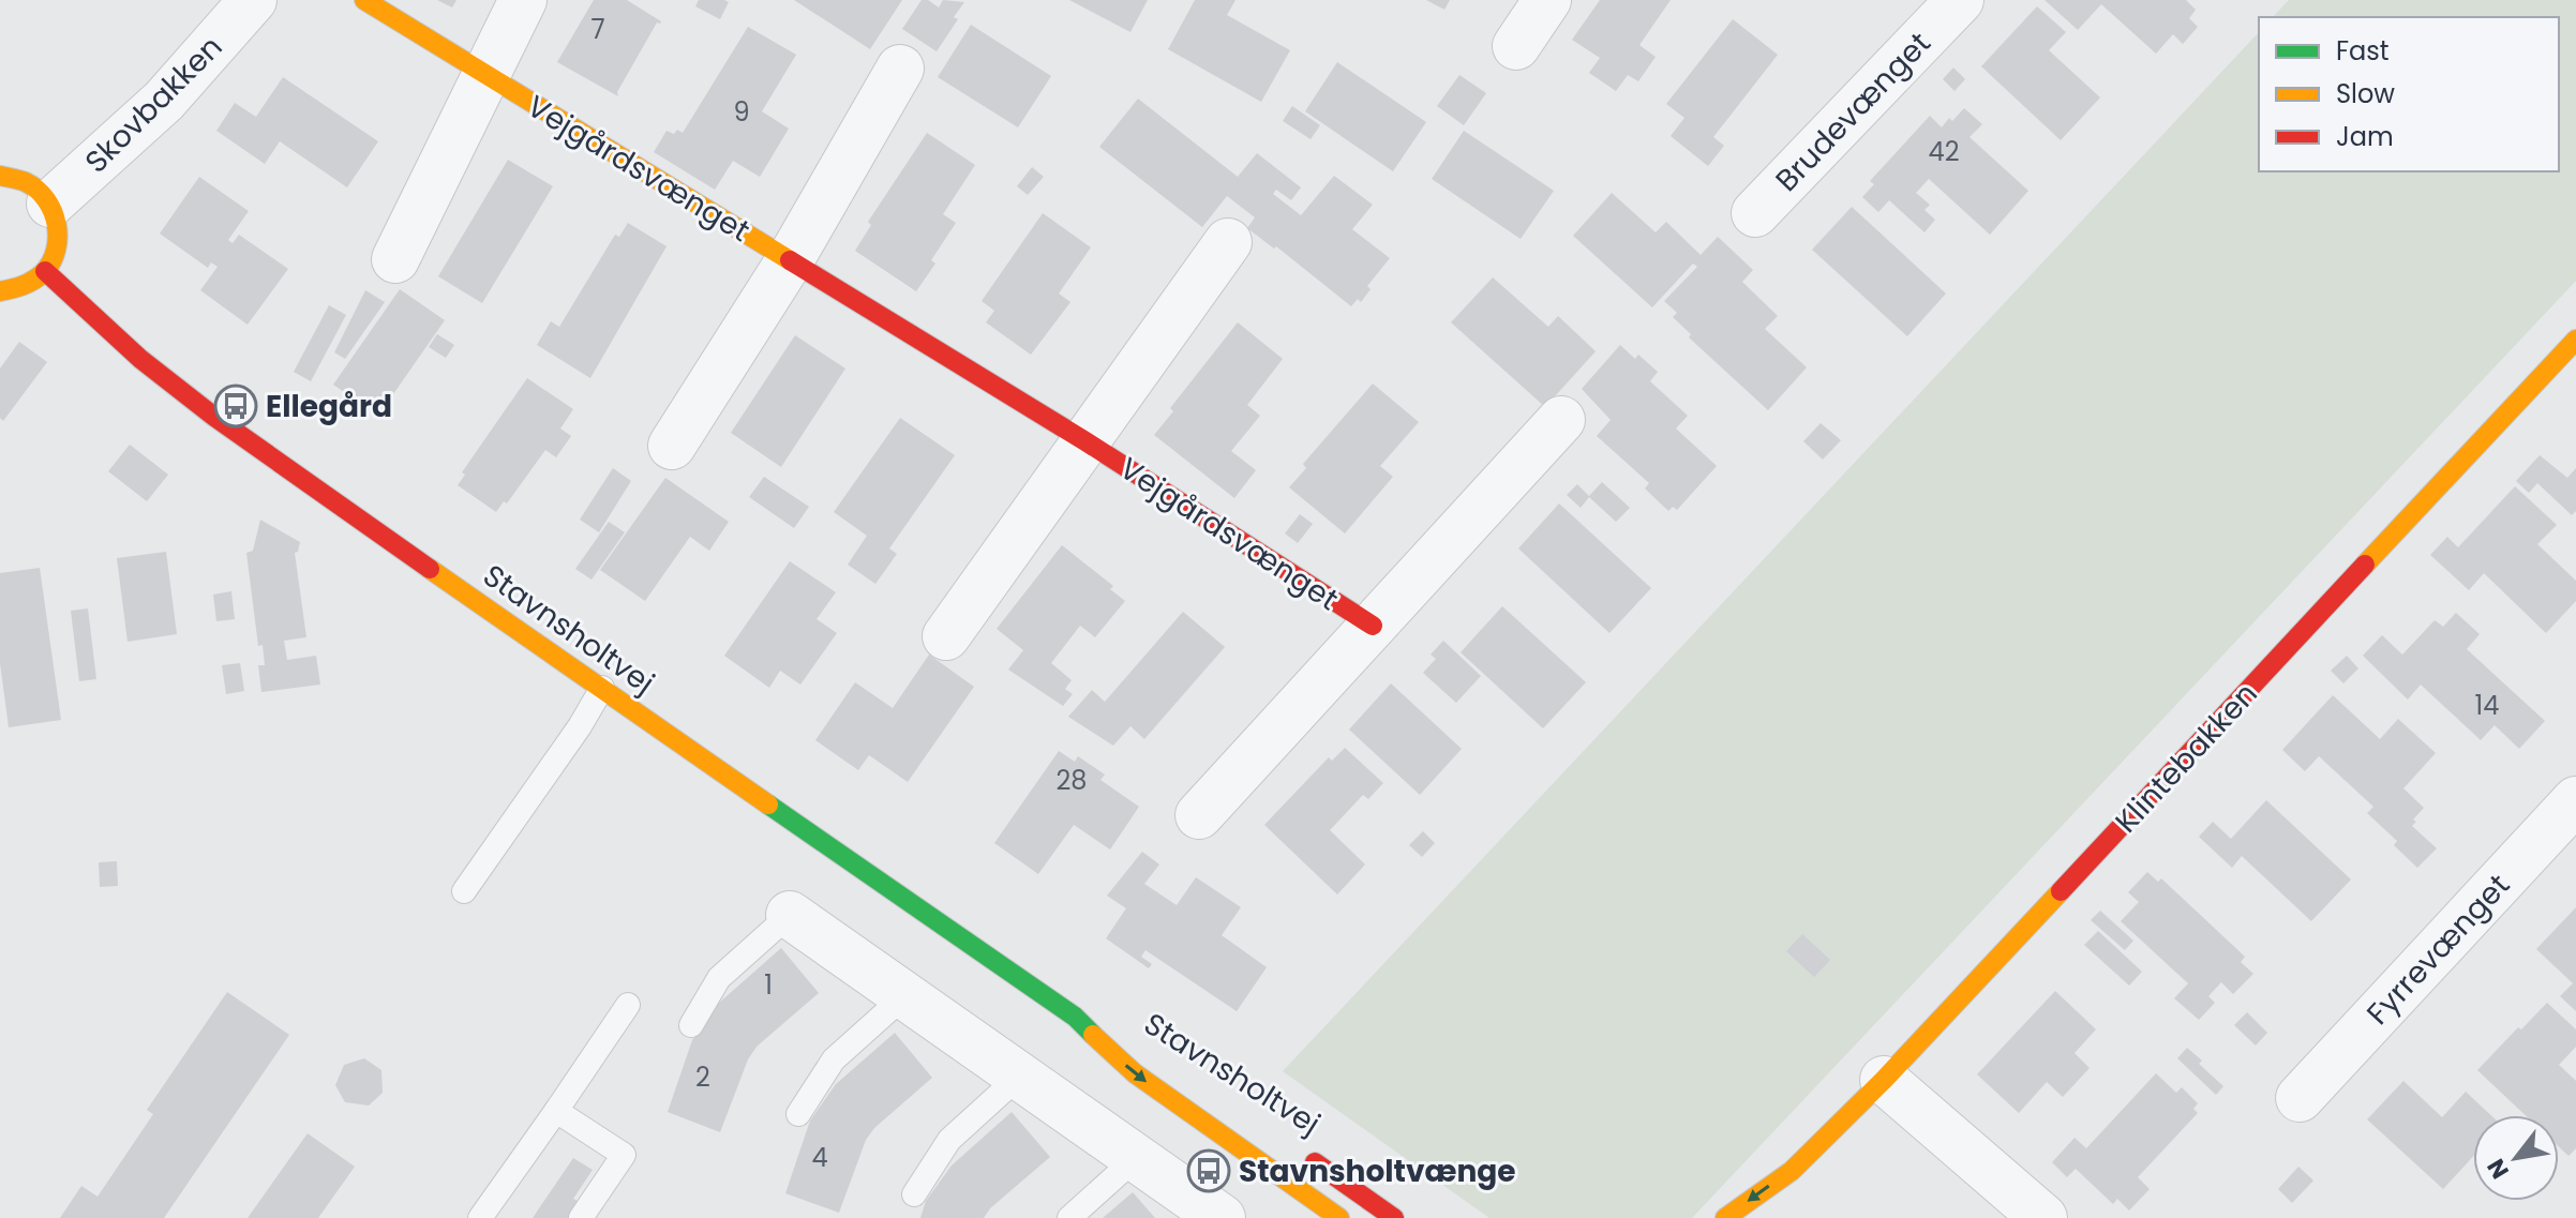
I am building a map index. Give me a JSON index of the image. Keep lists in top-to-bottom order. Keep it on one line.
{"streets":{"street":["Skovbakken","Brudevænget","Vejgårdsvænget","Stavnsholtvej","Klintebakken","Fyrrevænget"]},"places":{"bus stop":["Ellegård","Stavnsholtvænge"]},"house_numbers":["7","9","42","14","28","1","2","4"],"legend":["Fast","Slow","Jam"],"north":"bottom left"}
